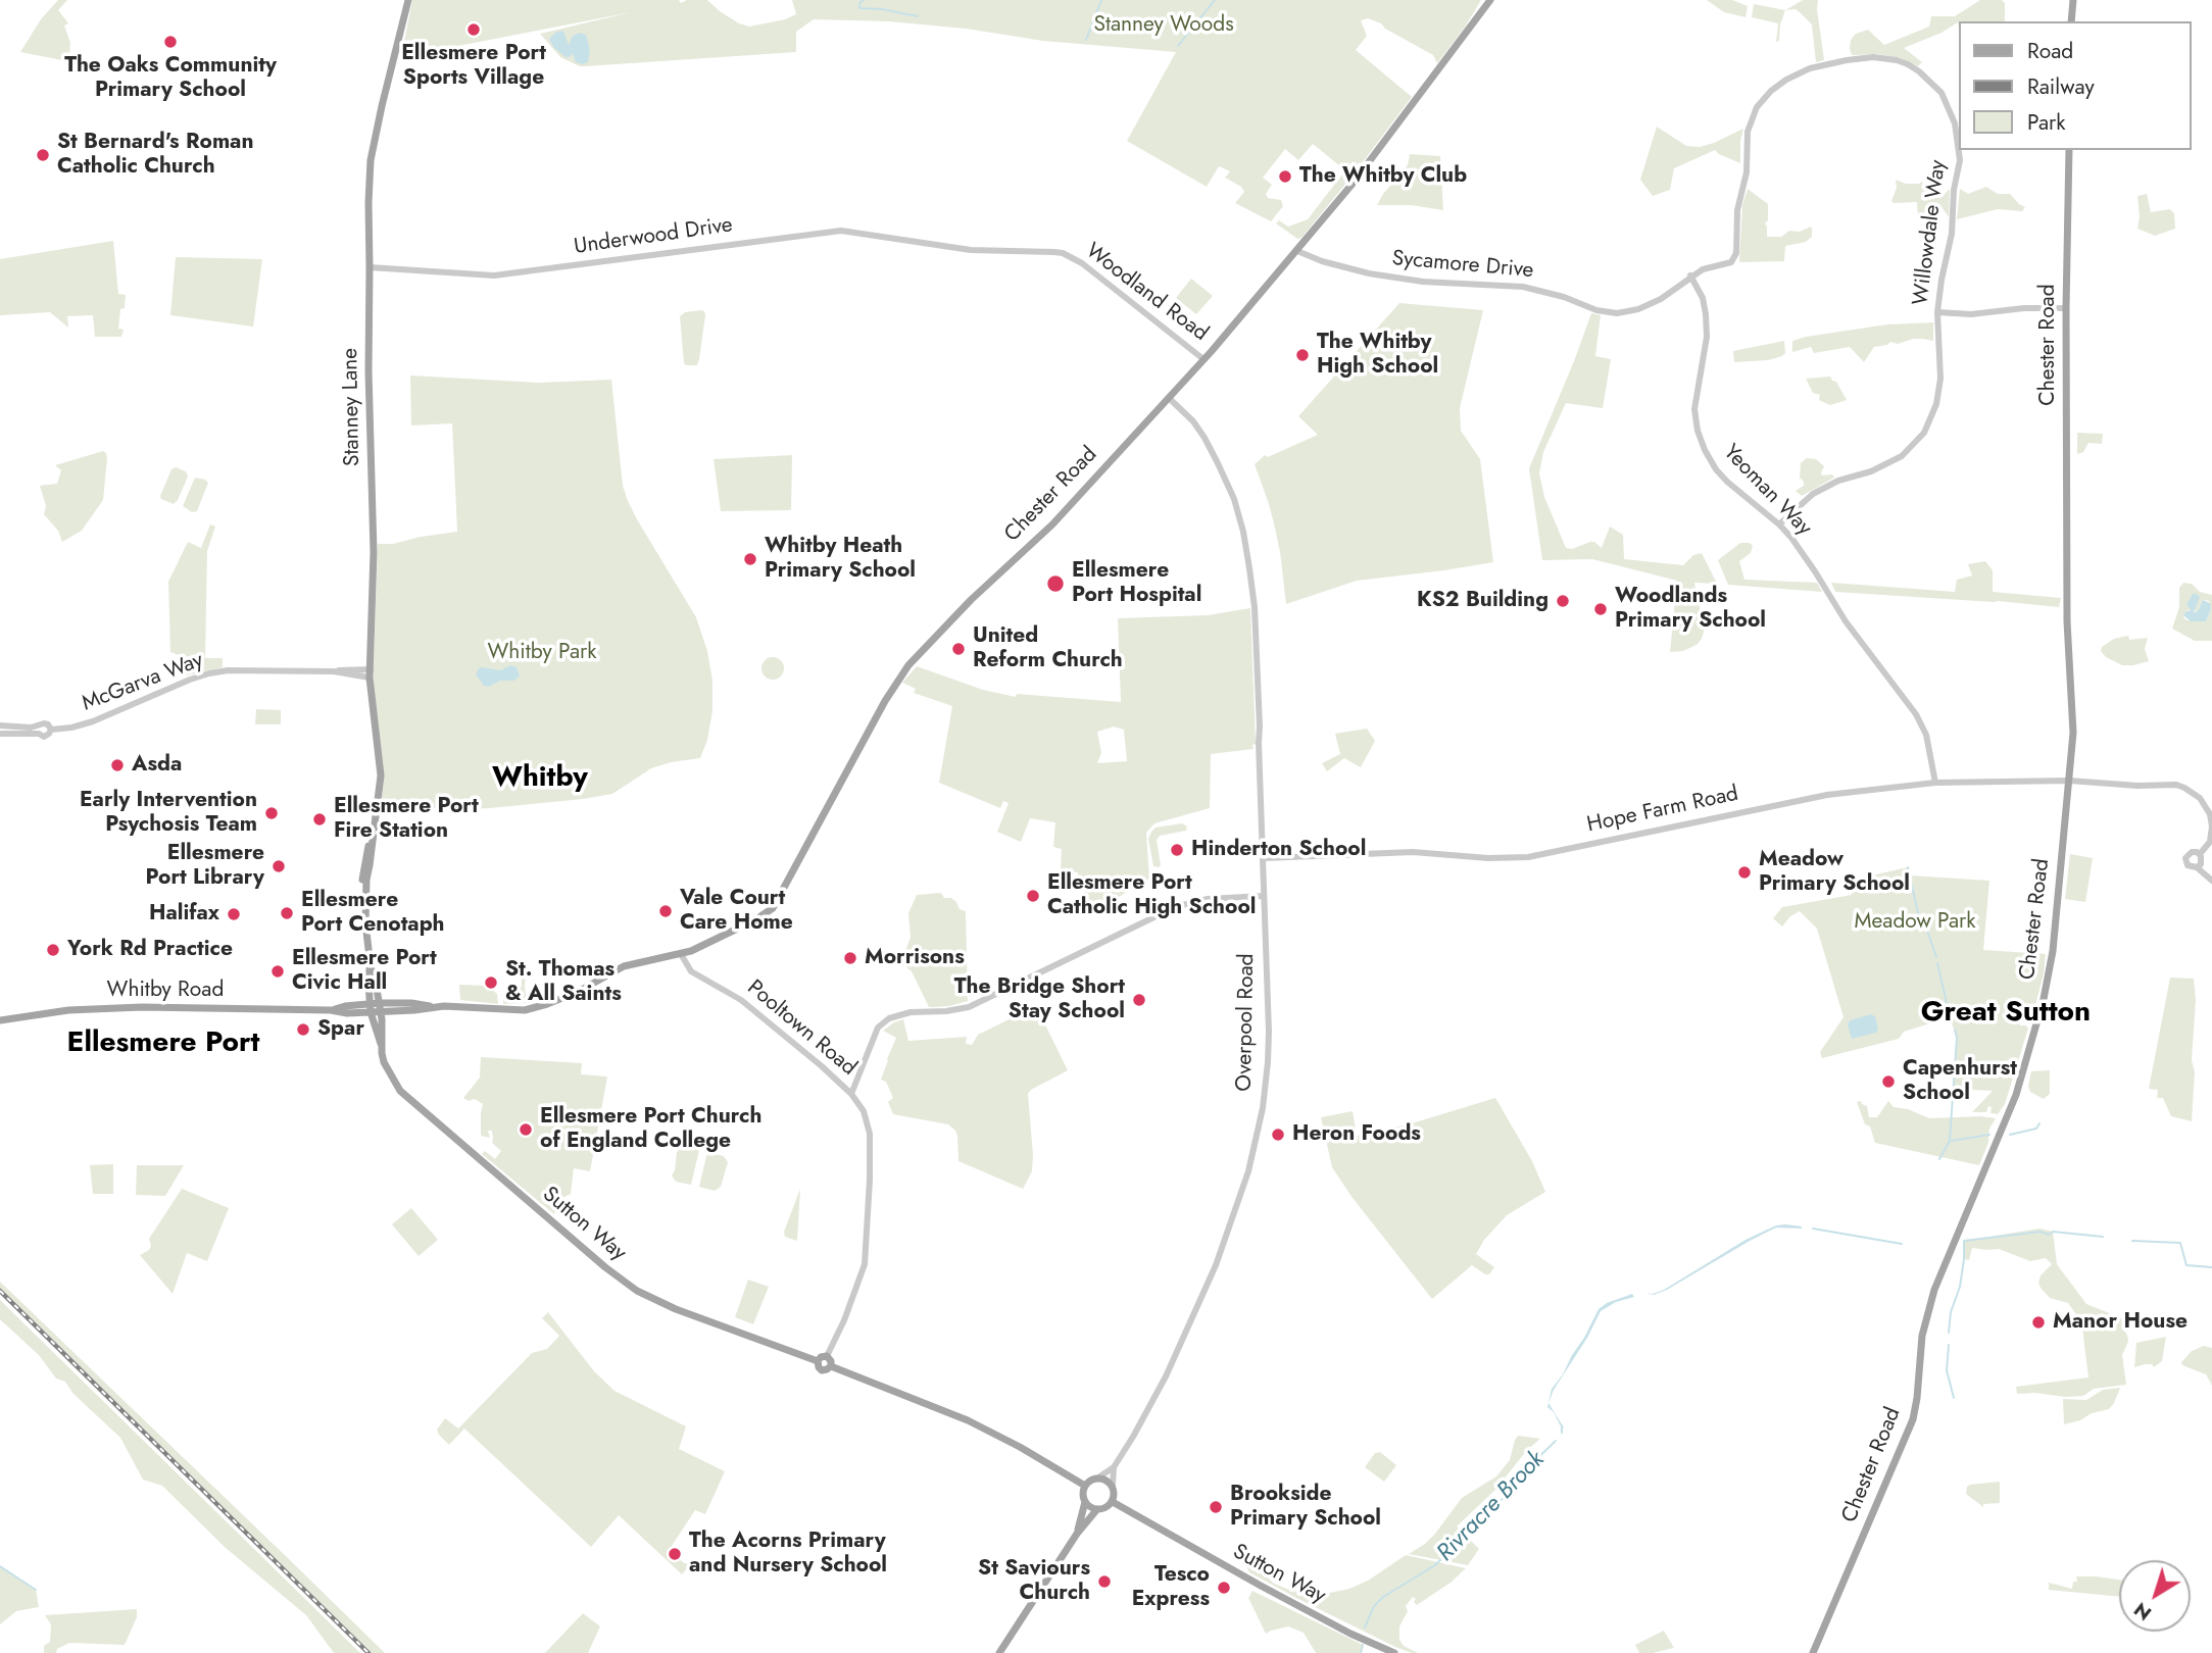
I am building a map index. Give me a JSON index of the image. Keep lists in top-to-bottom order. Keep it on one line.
{"streets":{"main road":["Chester Road","Stanney Lane","Whitby Road","Sutton Way"],"street":["Willowdale Way","Underwood Drive","Sycamore Drive","Woodland Road","Yeoman Way","McGarva Way","Hope Farm Road","Overpool Road","Pooltown Road"]},"crossings":[["Willowdale Way","Sycamore Drive"],["Willowdale Way","Yeoman Way"],["Underwood Drive","Woodland Road"],["Underwood Drive","Stanney Lane"],["Sycamore Drive","Chester Road"],["Sycamore Drive","Yeoman Way"],["Woodland Road","Chester Road"],["Chester Road","Hope Farm Road"],["Chester Road","Whitby Road"],["Chester Road","Overpool Road"],["Chester Road","Pooltown Road"],["Stanney Lane","McGarva Way"],["Stanney Lane","Whitby Road"],["Stanney Lane","Sutton Way"],["Yeoman Way","Hope Farm Road"],["Hope Farm Road","Overpool Road"],["Whitby Road","Sutton Way"],["Overpool Road","Sutton Way"],["Pooltown Road","Sutton Way"]],"districts":["Whitby","Great Sutton","Ellesmere Port"],"water":["Rivracre Brook"],"parks":["Stanney Woods","Whitby Park","Meadow Park"],"places":["Ellesmere Port Sports Village","The Oaks Community Primary School","St Bernard's Roman Catholic Church","The Whitby Club","The Whitby High School","Whitby Heath Primary School","Ellesmere Port Hospital","KS2 Building","Woodlands Primary School","United Reform Church","Asda","Early Intervention Psychosis Team","Ellesmere Port Fire Station","Hinderton School","Ellesmere Port Library","Meadow Primary School","Ellesmere Port Catholic High School","Vale Court Care Home","Ellesmere Port Cenotaph","Halifax","York Rd Practice","Morrisons","Ellesmere Port Civic Hall","St. Thomas & All Saints","The Bridge Short Stay School","Spar","Capenhurst School","Ellesmere Port Church of England College","Heron Foods","Manor House","Brookside Primary School","The Acorns Primary and Nursery School","St Saviours Church","Tesco Express"],"legend":["Road","Railway","Park"],"north":"bottom left"}
